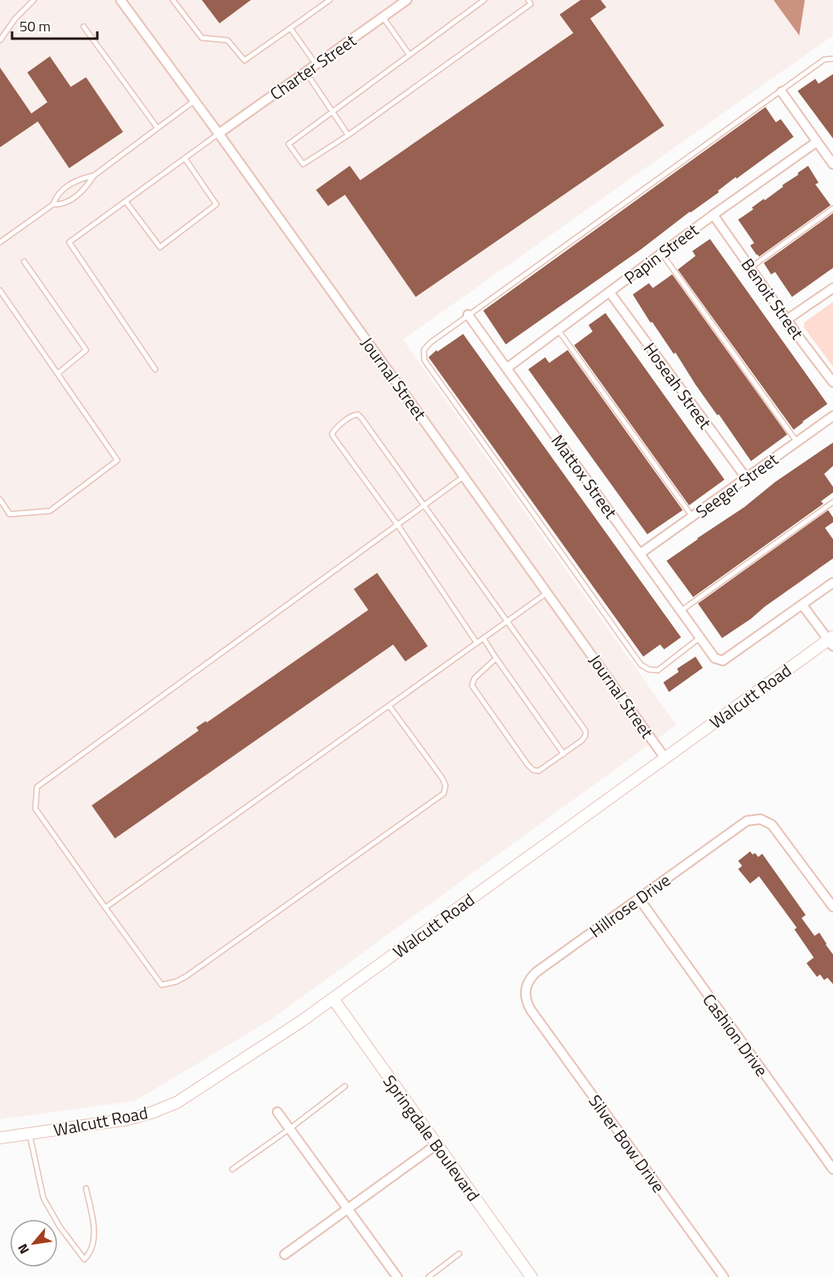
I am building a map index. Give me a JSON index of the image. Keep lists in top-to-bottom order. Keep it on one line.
{"streets":{"street":["Charter Street","Papin Street","Benoit Street","Journal Street","Hoseah Street","Mattox Street","Seeger Street","Walcutt Road","Hillrose Drive","Cashion Drive","Springdale Boulevard","Silver Bow Drive"]},"crossings":[["Charter Street","Journal Street"],["Papin Street","Benoit Street"],["Papin Street","Hoseah Street"],["Papin Street","Mattox Street"],["Journal Street","Walcutt Road"],["Hoseah Street","Seeger Street"],["Mattox Street","Seeger Street"],["Walcutt Road","Springdale Boulevard"],["Hillrose Drive","Cashion Drive"],["Hillrose Drive","Silver Bow Drive"]],"scale_bar":"50 m","north":"bottom left"}
